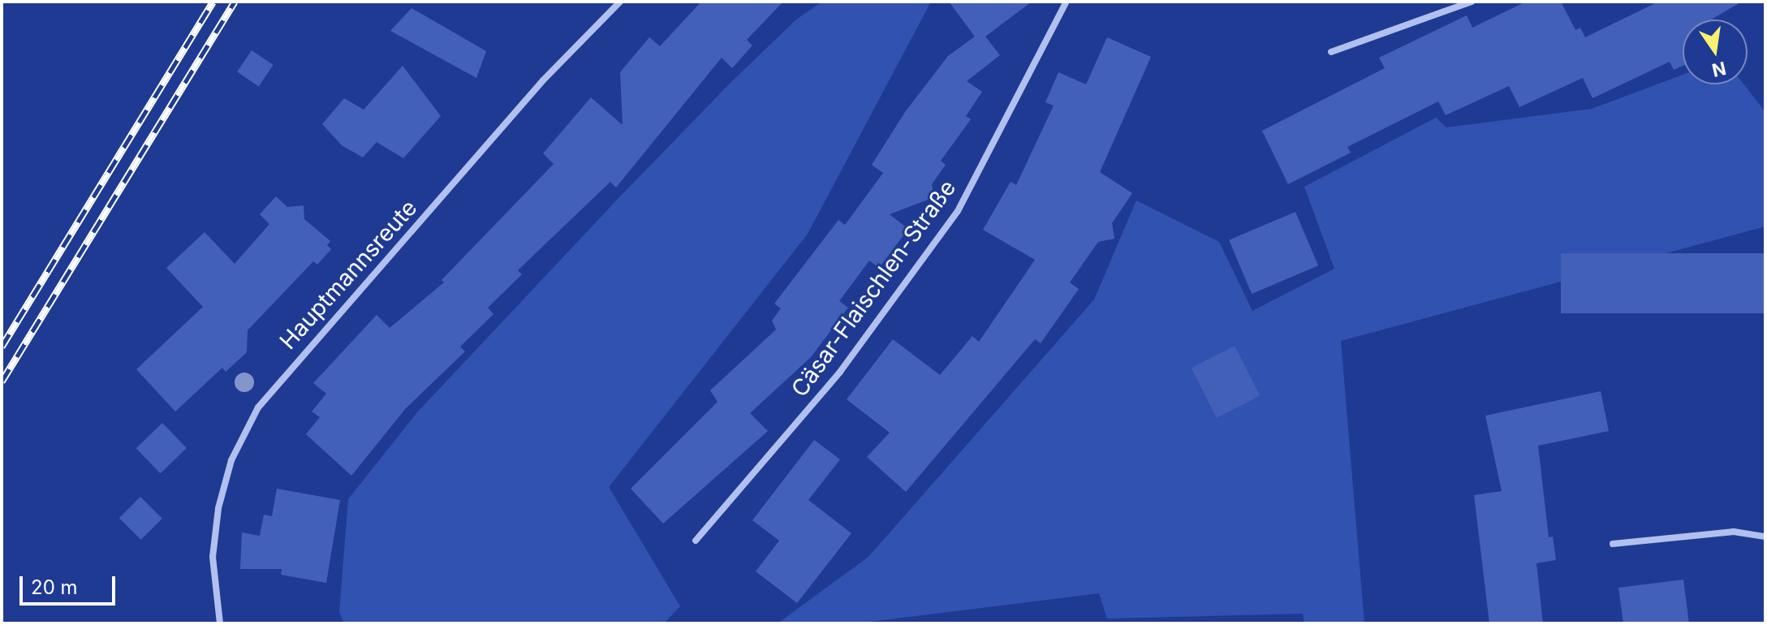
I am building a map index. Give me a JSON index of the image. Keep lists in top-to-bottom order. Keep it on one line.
{"streets":{"street":["Hauptmannsreute","Cäsar-Flaischlen-Straße"]},"scale_bar":"20 m","north":"bottom"}
